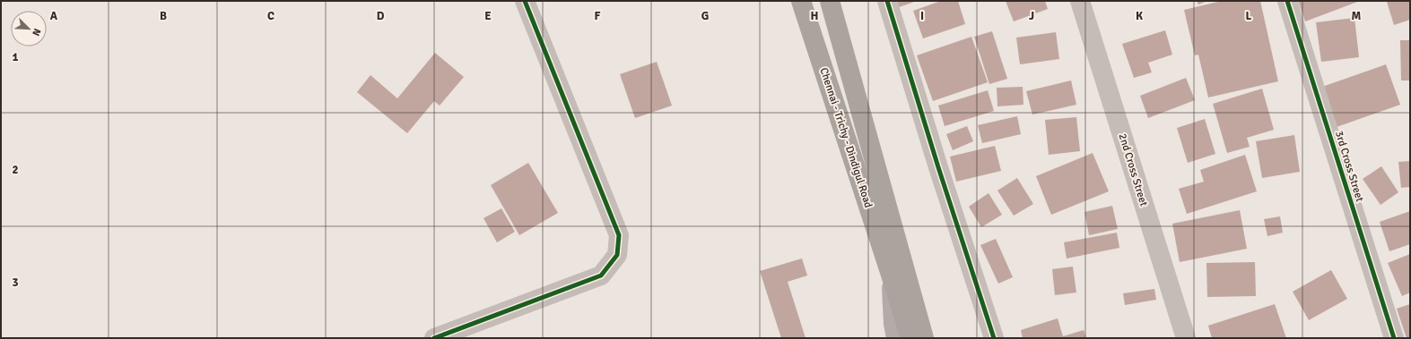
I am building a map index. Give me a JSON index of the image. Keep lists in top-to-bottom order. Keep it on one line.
{"streets":{"highway":["Chennai - Trichy - Dindigul Road"],"street":["3rd Cross Street","2nd Cross Street"]},"north":"bottom right","grid":{"columns":["A","B","C","D","E","F","G","H","I","J","K","L","M"],"rows":["1","2","3"]}}
